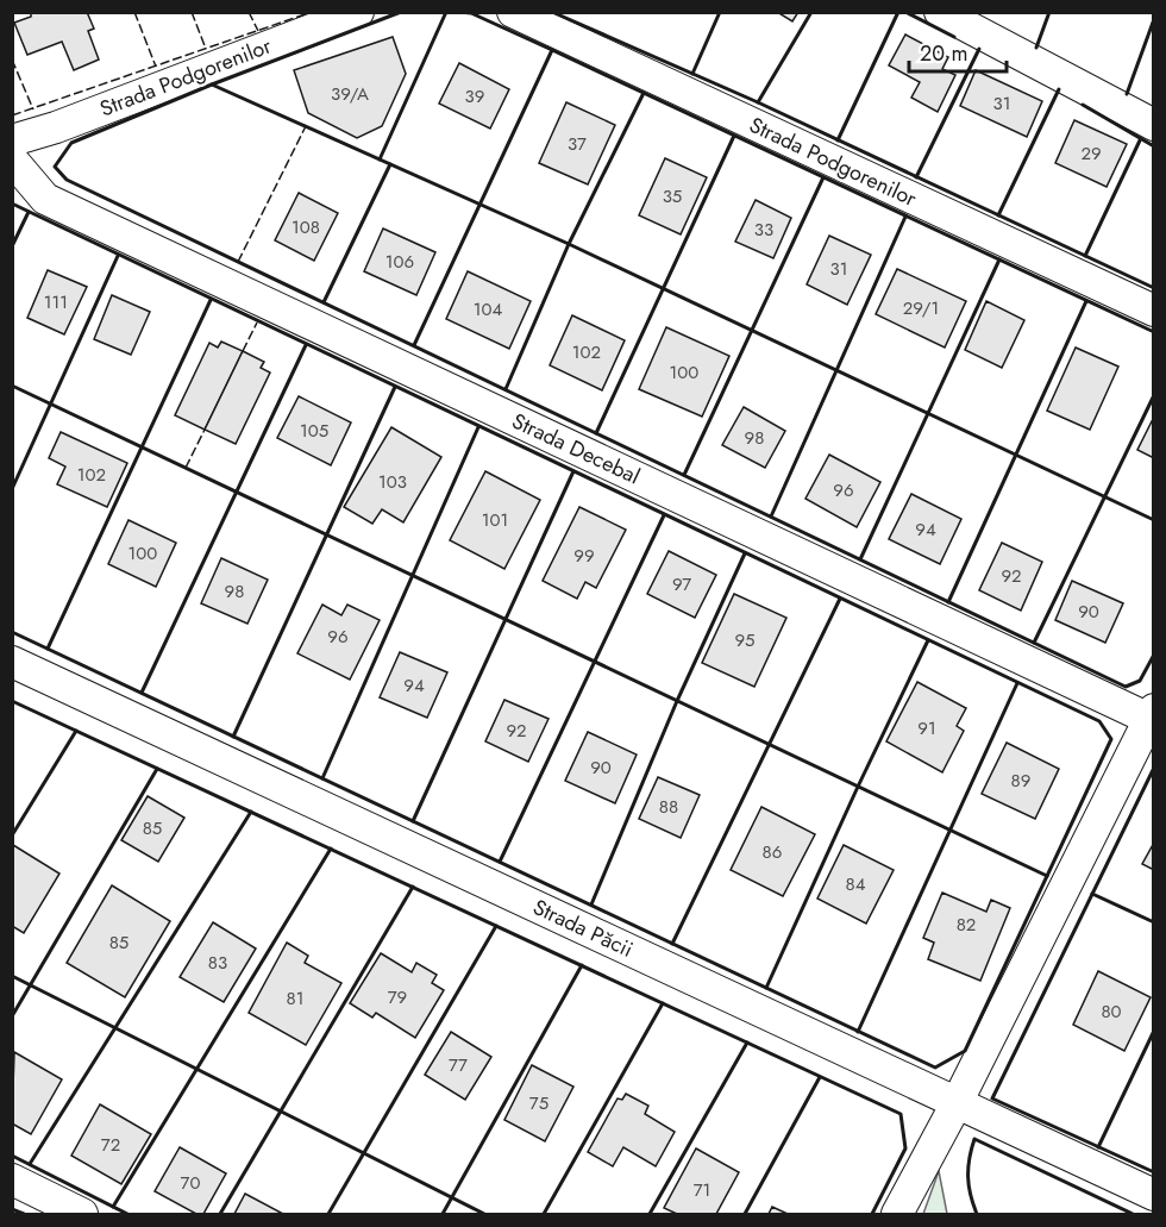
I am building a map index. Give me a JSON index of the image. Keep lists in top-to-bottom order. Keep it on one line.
{"streets":{"street":["Strada Podgorenilor","Strada Decebal","Strada Păcii"]},"house_numbers":["39/A","39","31","37","29","35","108","33","106","31","111","29/1","104","102","100","105","98","102","103","96","101","94","100","99","92","97","98","90","96","95","94","91","92","90","89","88","85","86","84","82","85","83","79","81","80","77","75","72","70","71"],"scale_bar":"20 m"}
